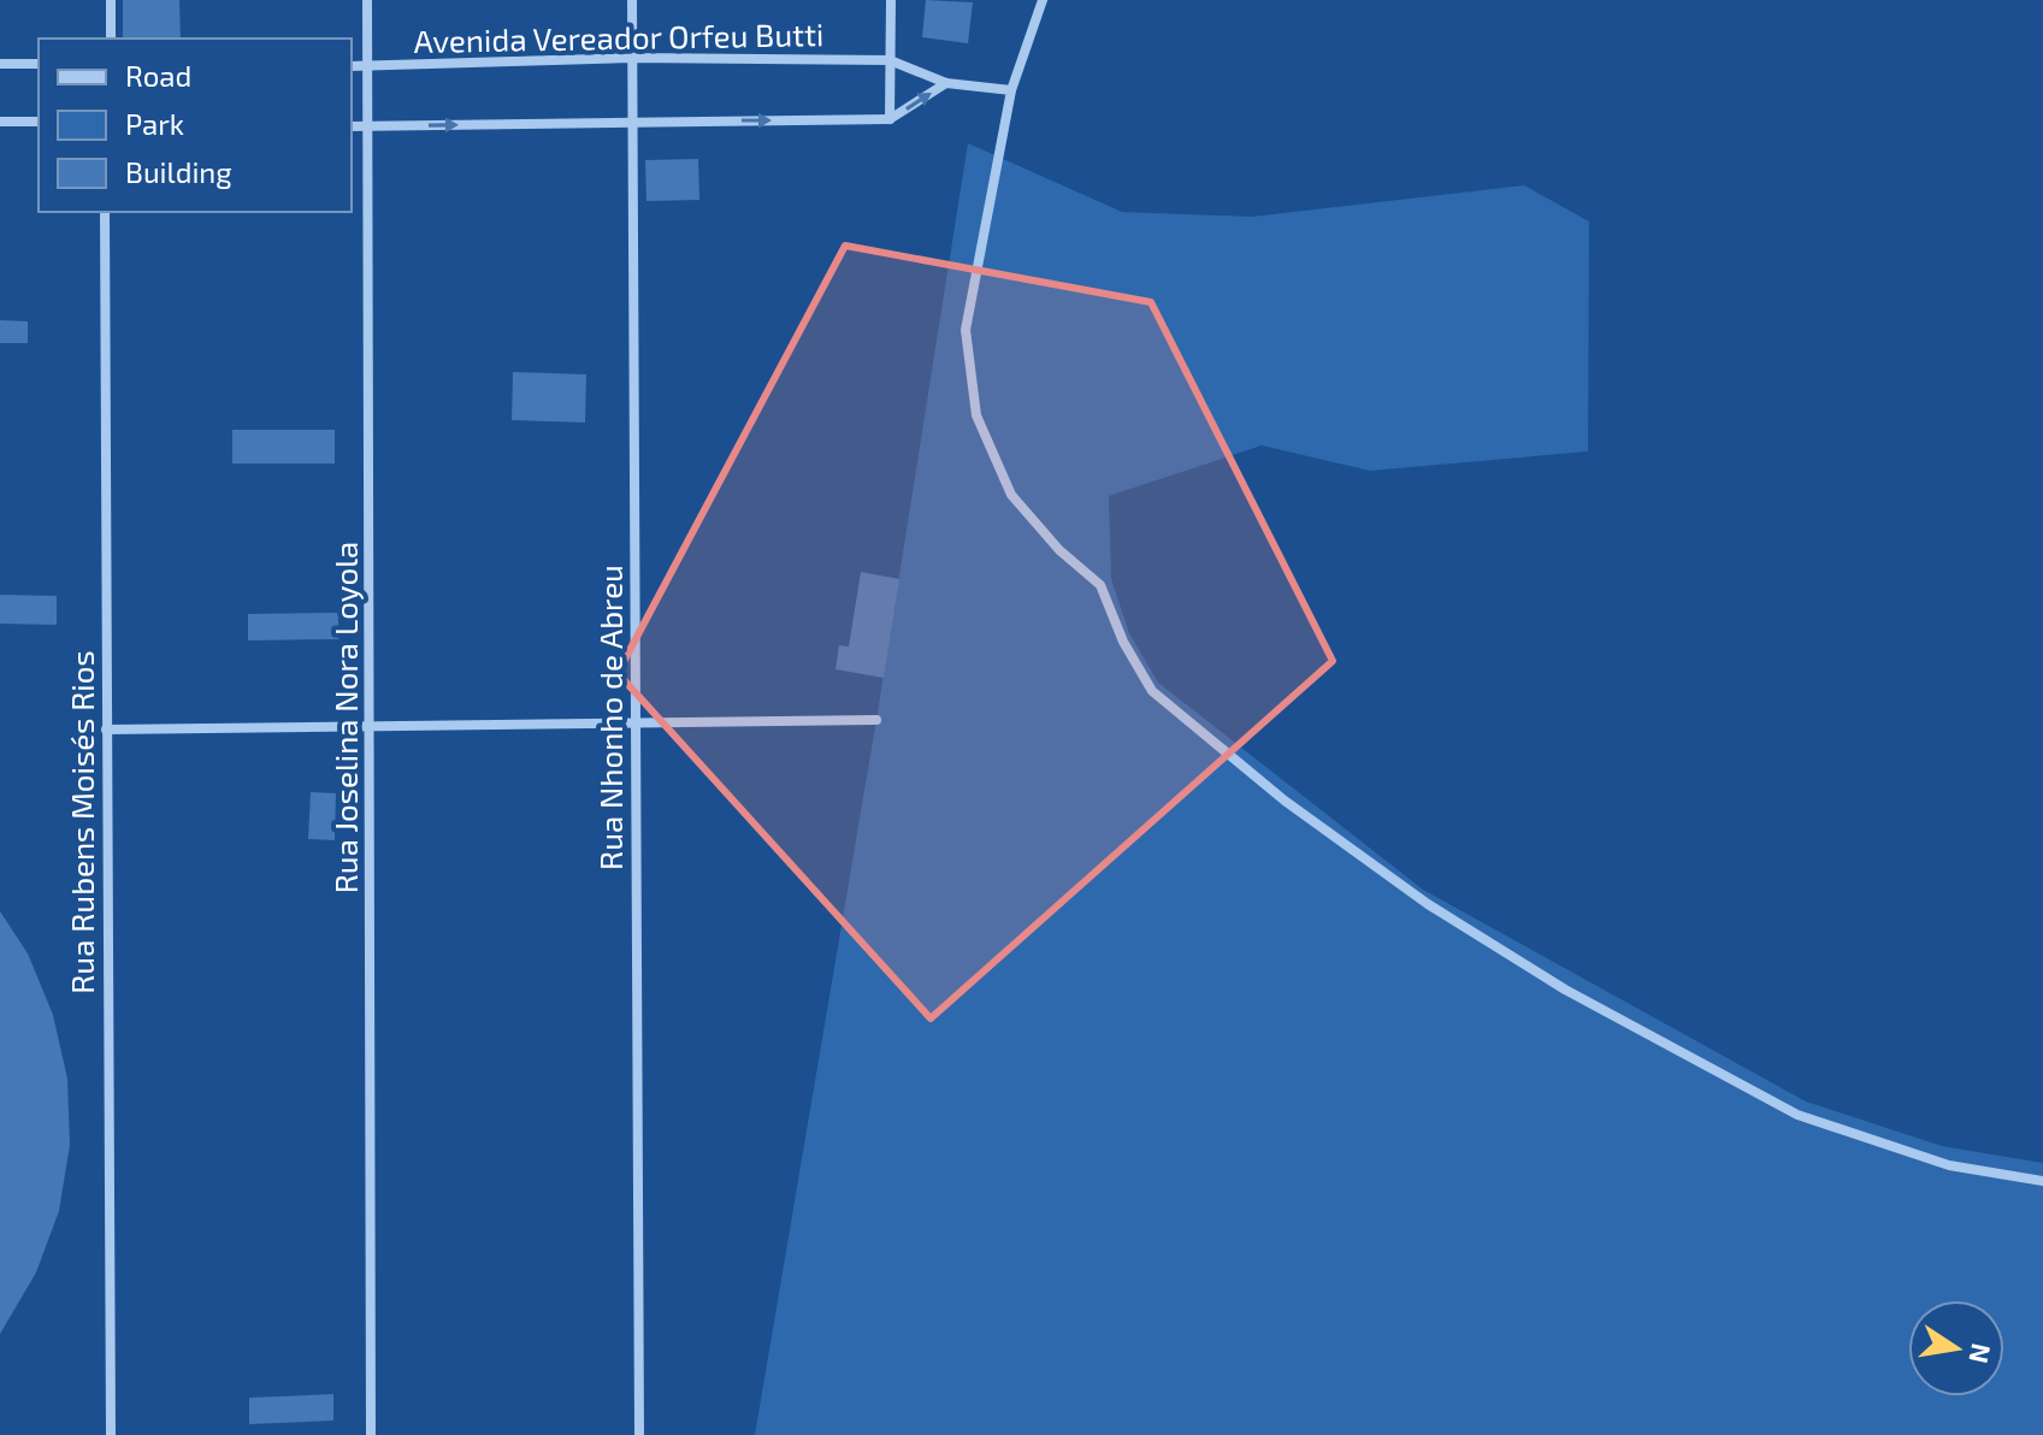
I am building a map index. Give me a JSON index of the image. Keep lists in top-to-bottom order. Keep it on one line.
{"streets":{"street":["Avenida Vereador Orfeu Butti","Rua Joselina Nora Loyola","Rua Nhonho de Abreu","Rua Rubens Moisés Rios"]},"crossings":[["Avenida Vereador Orfeu Butti","Rua Joselina Nora Loyola"],["Avenida Vereador Orfeu Butti","Rua Nhonho de Abreu"]],"legend":["Road","Park","Building"],"north":"right"}
